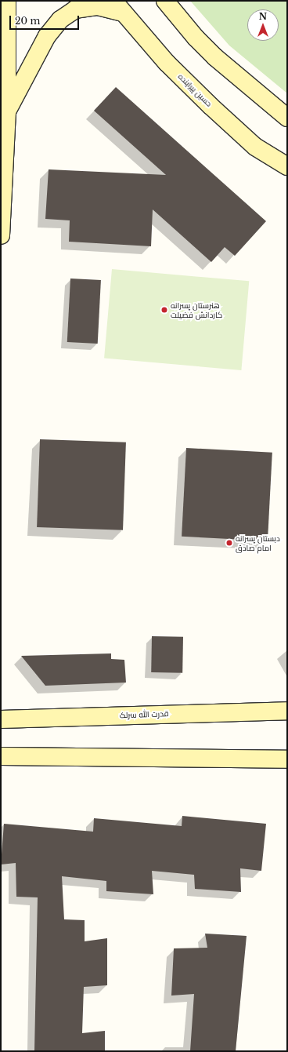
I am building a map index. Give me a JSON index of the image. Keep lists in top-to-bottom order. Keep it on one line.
{"streets":{"street":["حسین پیراینده","قدرت الله سرلک"]},"places":["هنرستان پسرانه کاردانش فضیلت","دبستان پسرانه امام صادق"],"scale_bar":"20 m","north":"top"}
